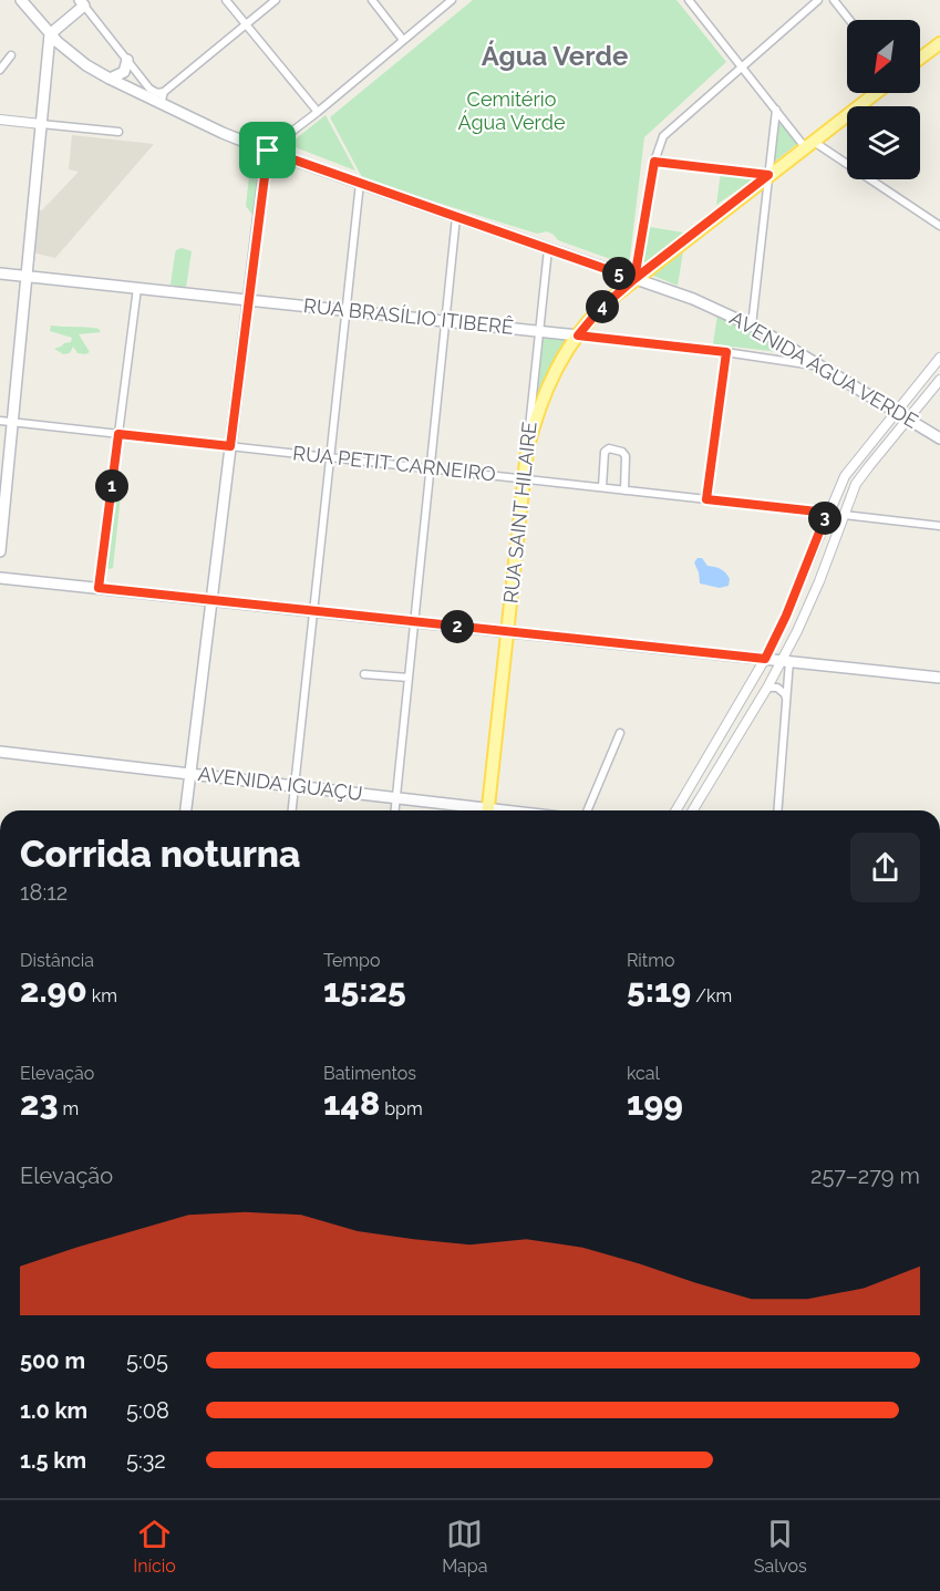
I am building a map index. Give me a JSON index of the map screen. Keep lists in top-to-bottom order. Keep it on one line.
{"streets":{"main road":["RUA BRASÍLIO ITIBERÊ","AVENIDA ÁGUA VERDE","RUA SAINT HILAIRE","AVENIDA IGUAÇU"],"street":["RUA PETIT CARNEIRO"]},"crossings":[["RUA BRASÍLIO ITIBERÊ","AVENIDA ÁGUA VERDE"],["RUA BRASÍLIO ITIBERÊ","RUA SAINT HILAIRE"],["AVENIDA ÁGUA VERDE","RUA SAINT HILAIRE"],["RUA PETIT CARNEIRO","RUA SAINT HILAIRE"]],"districts":["Água Verde"],"parks":["Cemitério Água Verde"],"north":"bottom left","page":{"pins":["5","4","1","3","2"],"heading":["Corrida noturna","18:12"],"stats":[["Distância","2.90 km"],["Tempo","15:25"],["Ritmo","5:19 /km"],["Elevação","23 m"],["Batimentos","148 bpm"],["kcal","199"]],"chart":["Elevação","257–279 m"],"list":[{"name":"500 m","note":"5:05"},{"name":"1.0 km","note":"5:08"},{"name":"1.5 km","note":"5:32"}],"tabs":["Início","Mapa","Salvos"]}}
